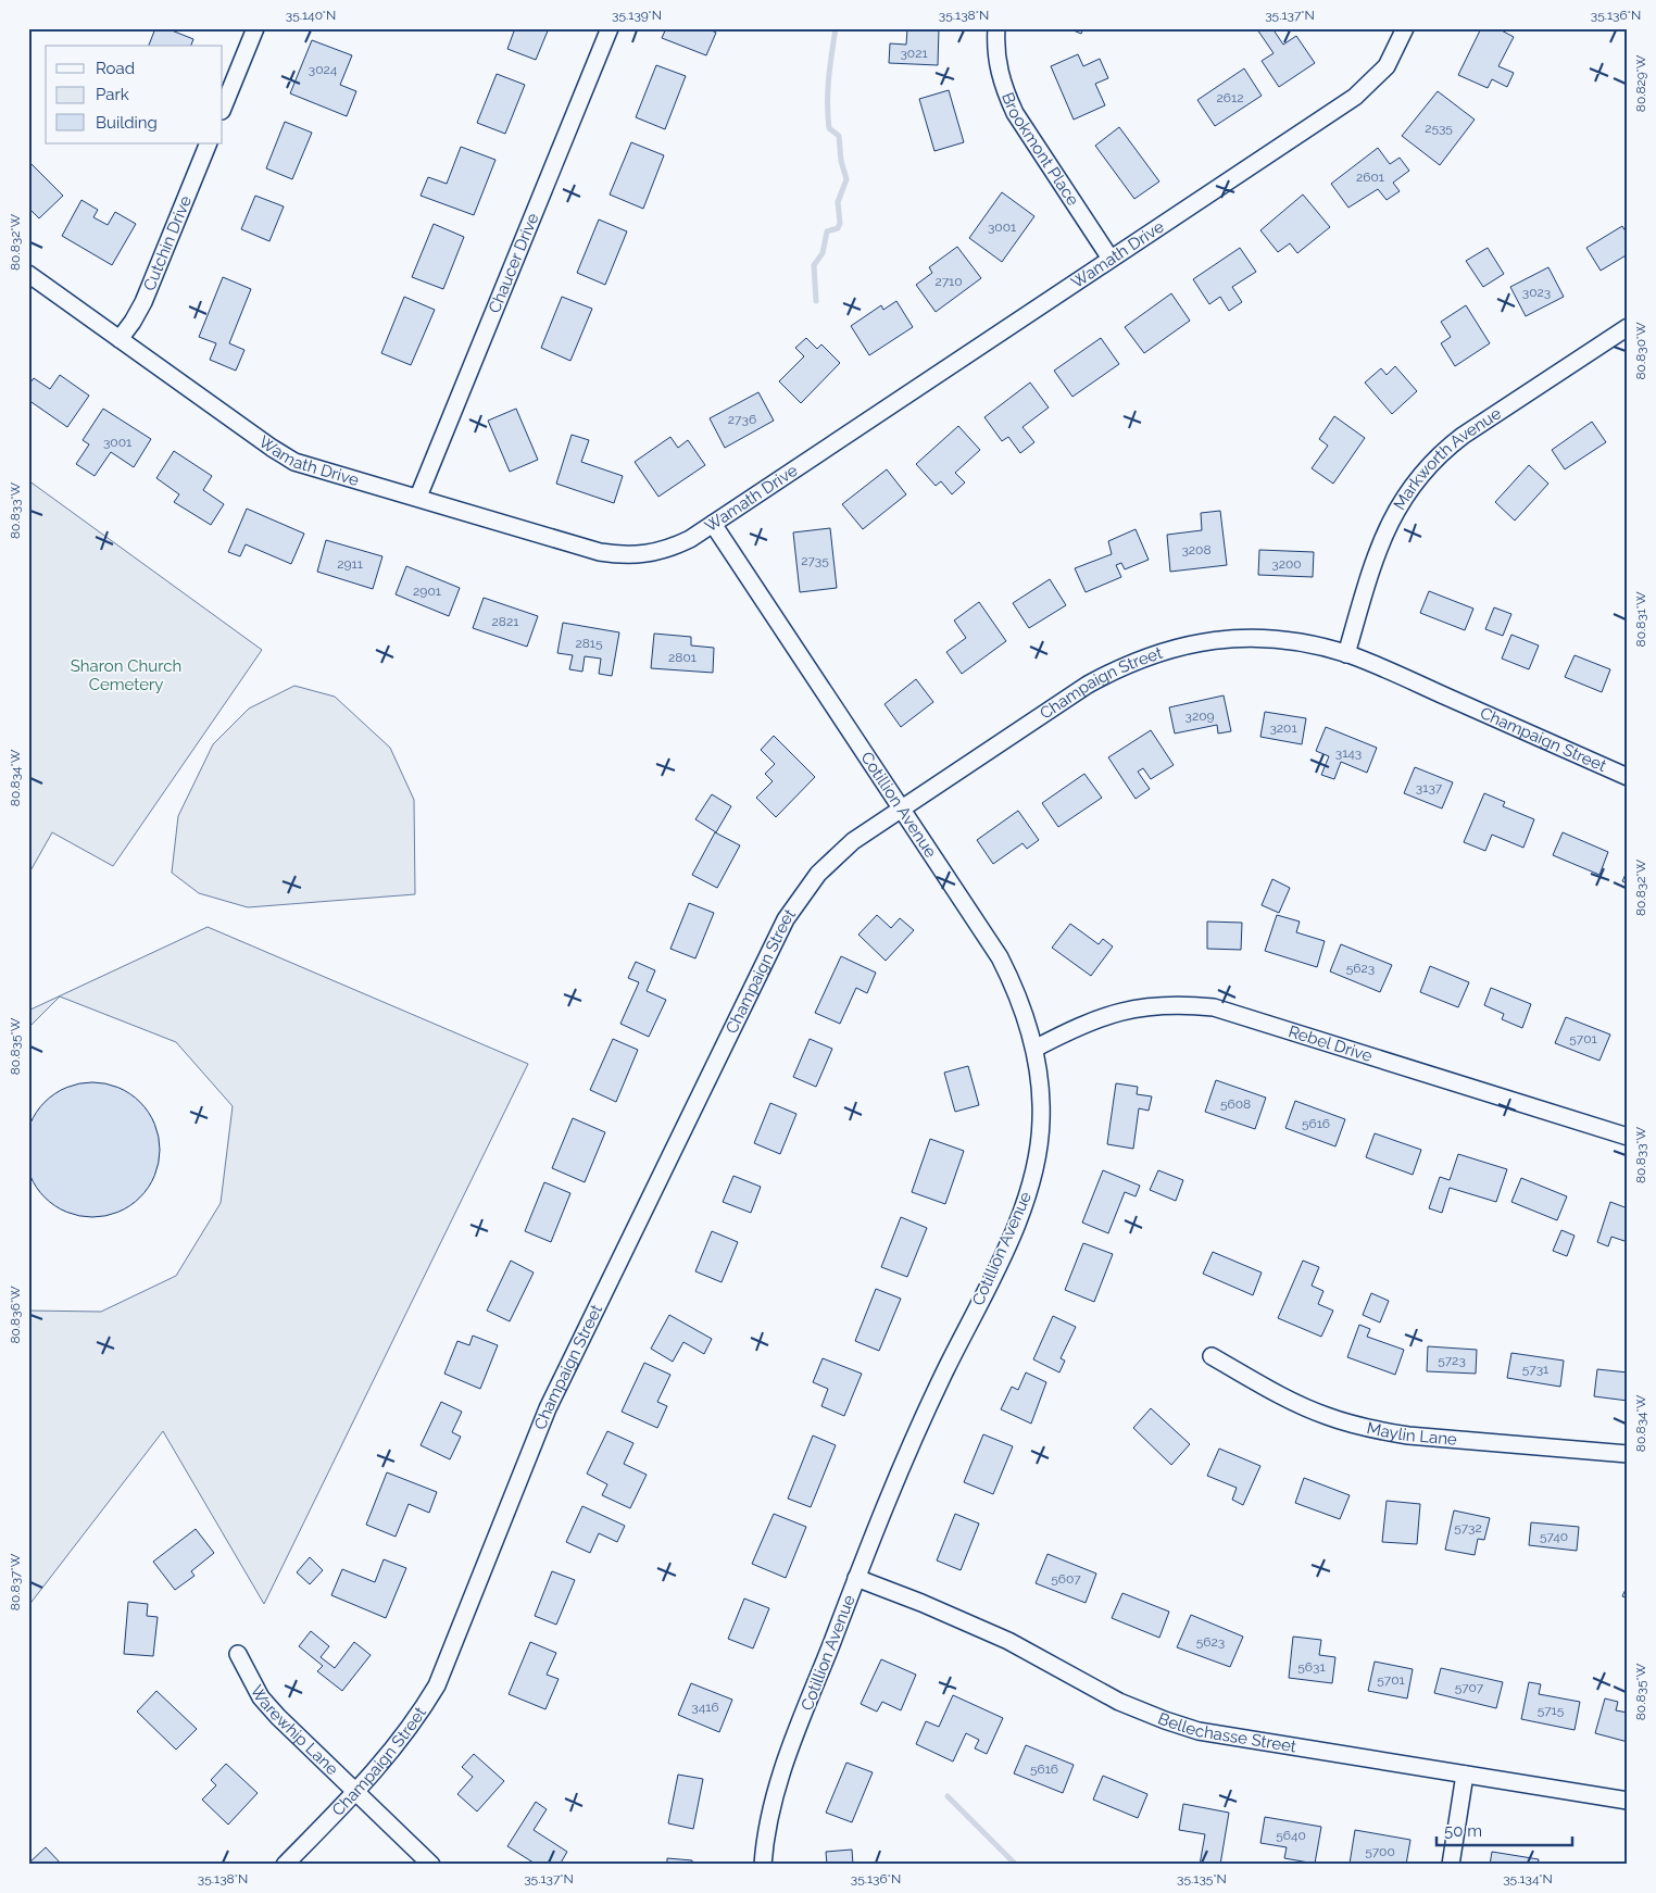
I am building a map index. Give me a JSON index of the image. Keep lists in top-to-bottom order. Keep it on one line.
{"streets":{"street":["Brookmont Place","Cutchin Drive","Wamath Drive","Chaucer Drive","Markworth Avenue","Champaign Street","Cotillion Avenue","Rebel Drive","Maylin Lane","Warewhip Lane","Bellechasse Street"]},"crossings":[["Brookmont Place","Wamath Drive"],["Cutchin Drive","Wamath Drive"],["Wamath Drive","Chaucer Drive"],["Wamath Drive","Cotillion Avenue"],["Markworth Avenue","Champaign Street"],["Champaign Street","Cotillion Avenue"],["Champaign Street","Warewhip Lane"],["Cotillion Avenue","Rebel Drive"],["Cotillion Avenue","Bellechasse Street"]],"parks":["Sharon Church Cemetery"],"house_numbers":["3021","3024","2612","2535","2601","3001","2710","3023","2736","3001","3208","2735","2911","3200","2901","2821","2815","2801","3209","3201","3143","3137","5623","5701","5608","5616","5723","5731","5732","5740","5607","5623","5631","5701","5707","3416","5715","5616","5640","5700"],"legend":["Road","Park","Building"],"scale_bar":"50 m","coordinates":["35.140°N","35.139°N","35.138°N","35.137°N","35.136°N","80.829°W","80.832°W","80.830°W","80.833°W","80.831°W","80.834°W","80.835°W","80.836°W","80.837°W","35.135°N","35.134°N"]}
